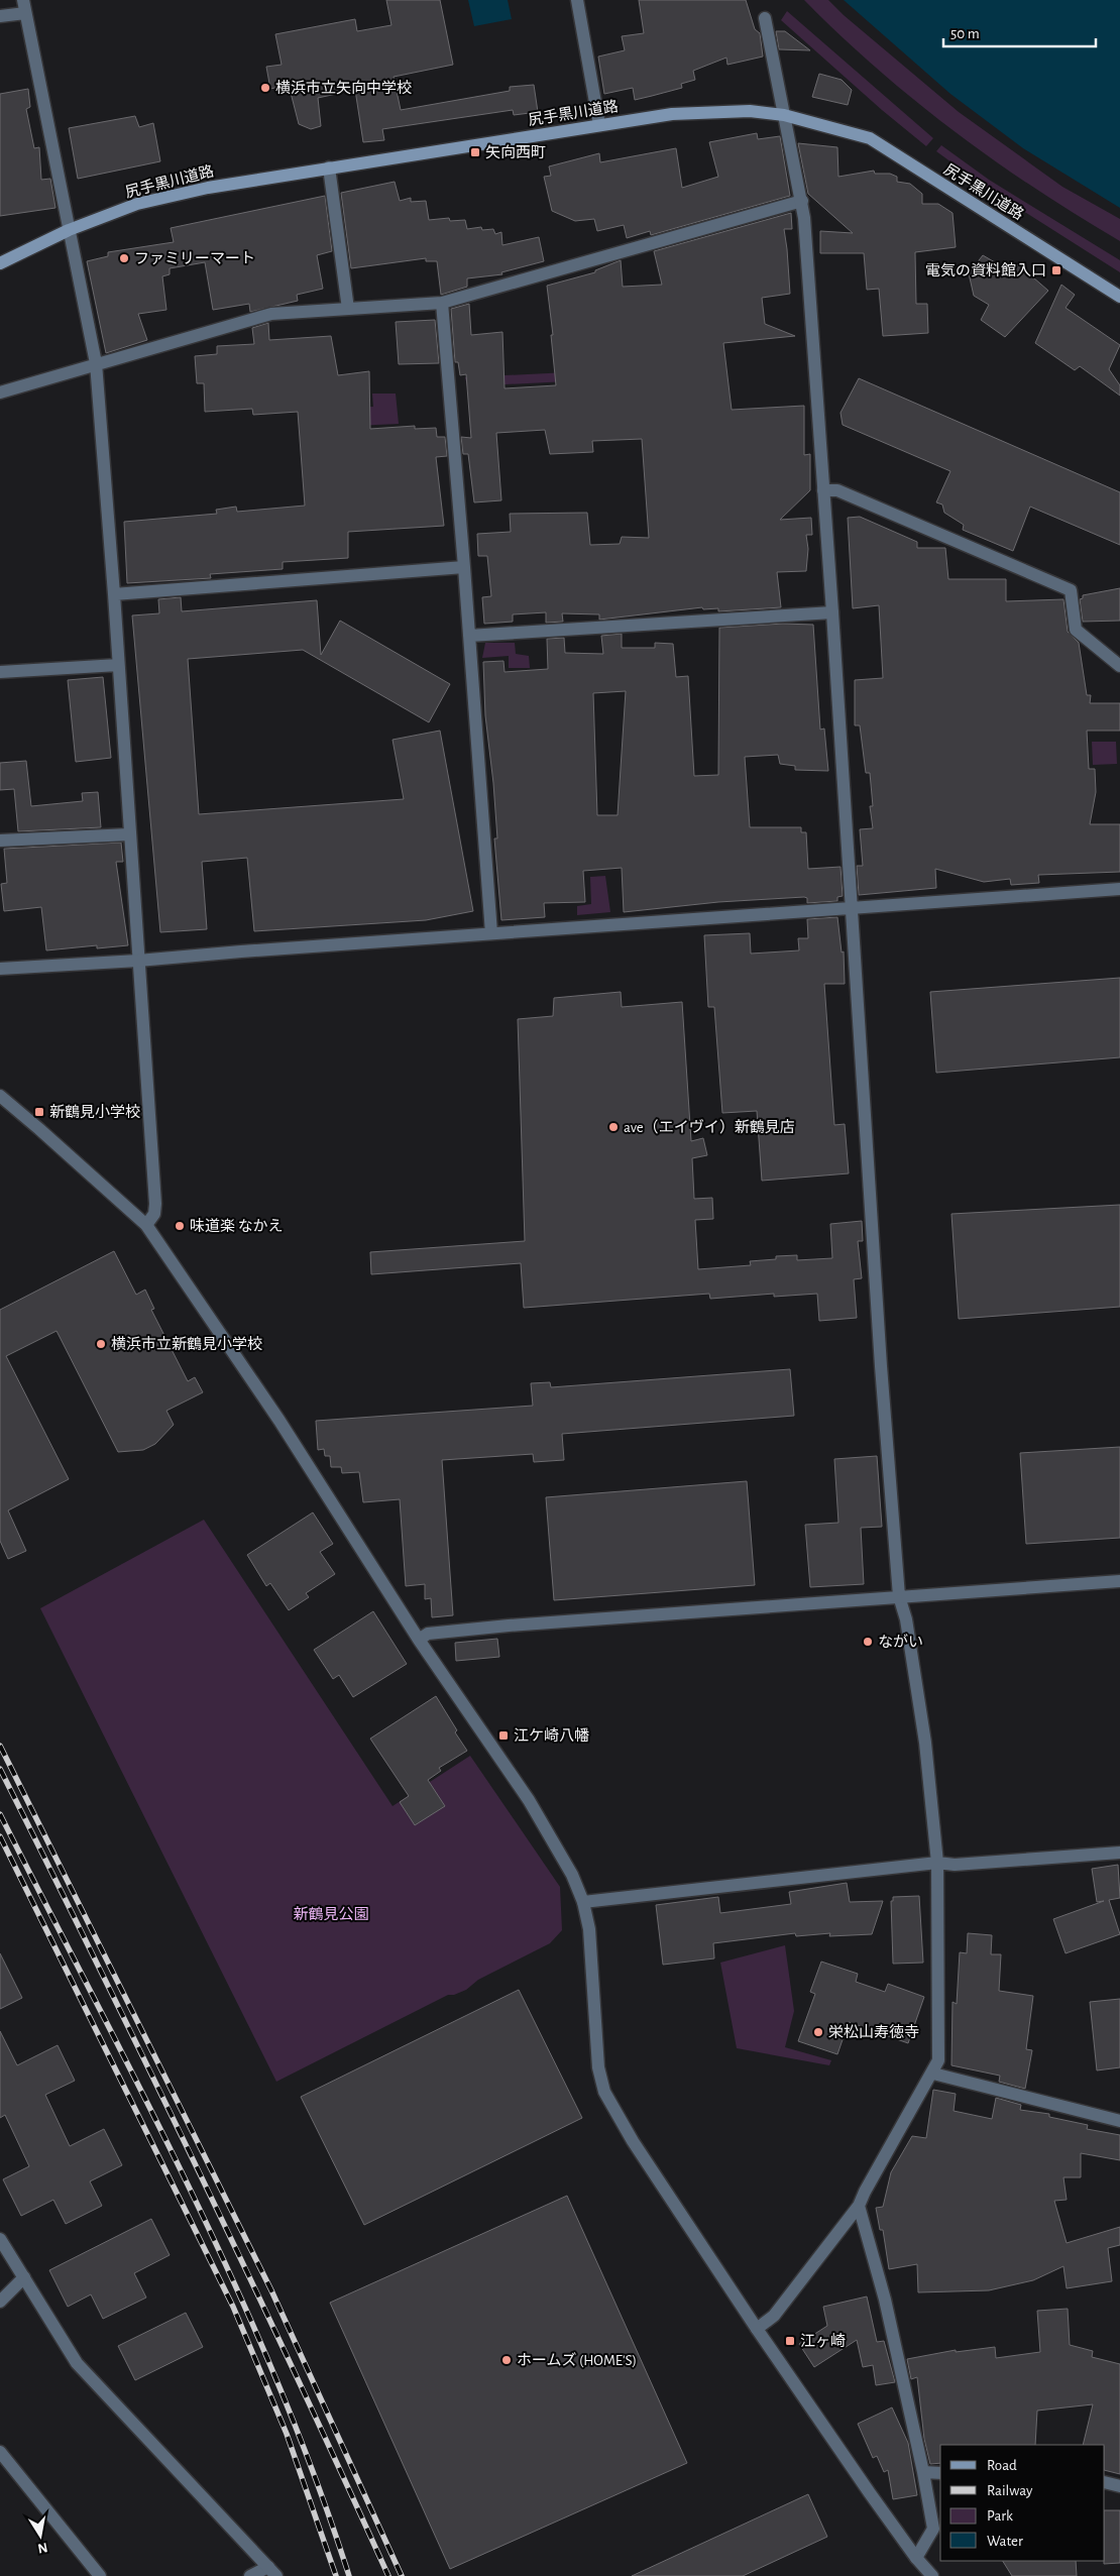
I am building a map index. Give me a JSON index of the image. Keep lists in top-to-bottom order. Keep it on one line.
{"streets":{"main road":["尻手黒川道路"]},"parks":["新鶴見公園"],"places":{"other":["横浜市立矢向中学校","ファミリーマート","ave（エイヴイ）新鶴見店","味道楽 なかえ","横浜市立新鶴見小学校","ながい","栄松山寿徳寺","ホームズ (HOME'S)"],"transit":["矢向西町","電気の資料館入口","新鶴見小学校","江ケ崎八幡","江ヶ崎"]},"legend":["Road","Railway","Park","Water"],"scale_bar":"50 m","north":"bottom"}
